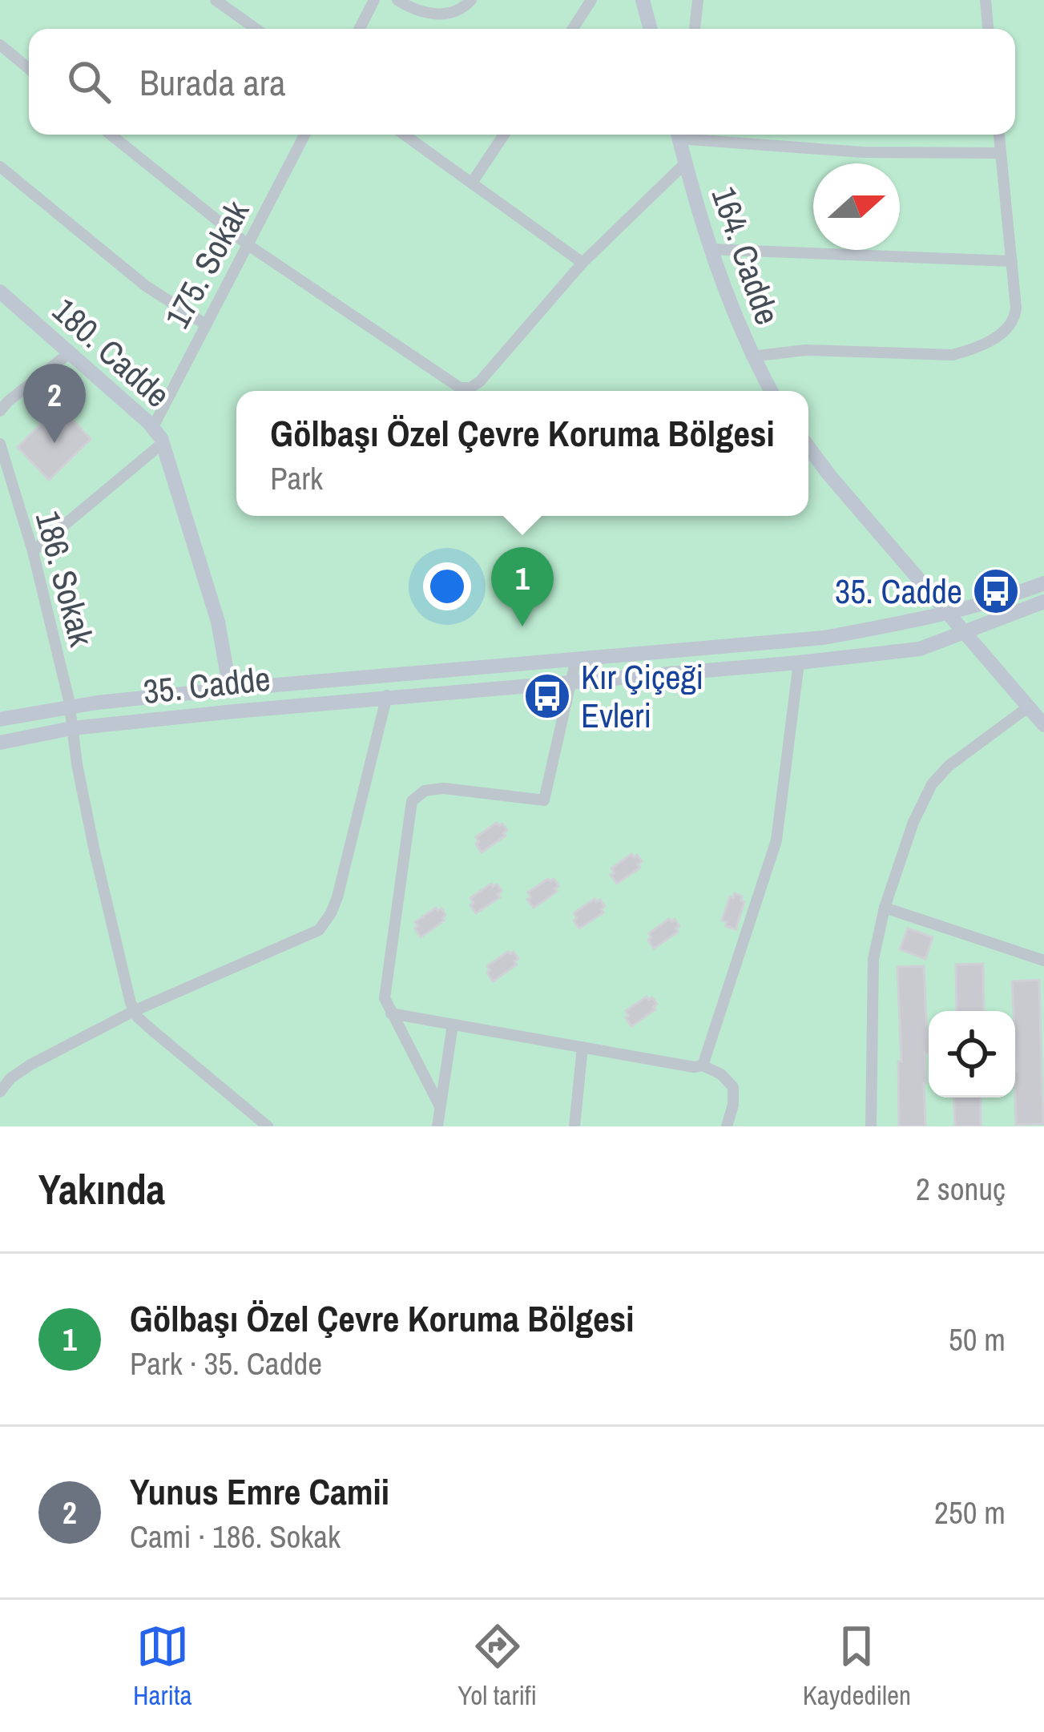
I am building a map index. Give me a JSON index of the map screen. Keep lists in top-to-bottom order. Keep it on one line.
{"streets":{"street":["164. Cadde","175. Sokak","180. Cadde","186. Sokak","35. Cadde"]},"crossings":[["175. Sokak","180. Cadde"],["180. Cadde","35. Cadde"],["186. Sokak","35. Cadde"]],"places":{"bus stop":["35. Cadde","Kır Çiçeği Evleri"]},"north":"right","page":{"search":"Burada ara","pins":["2","1"],"popup":["Gölbaşı Özel Çevre Koruma Bölgesi","Park"],"heading":["Yakında","2 sonuç"],"list":[{"mark":"1","name":"Gölbaşı Özel Çevre Koruma Bölgesi","note":"Park · 35. Cadde","value":"50 m"},{"mark":"2","name":"Yunus Emre Camii","note":"Cami · 186. Sokak","value":"250 m"}],"nav":["Harita","Yol tarifi","Kaydedilen"]}}
